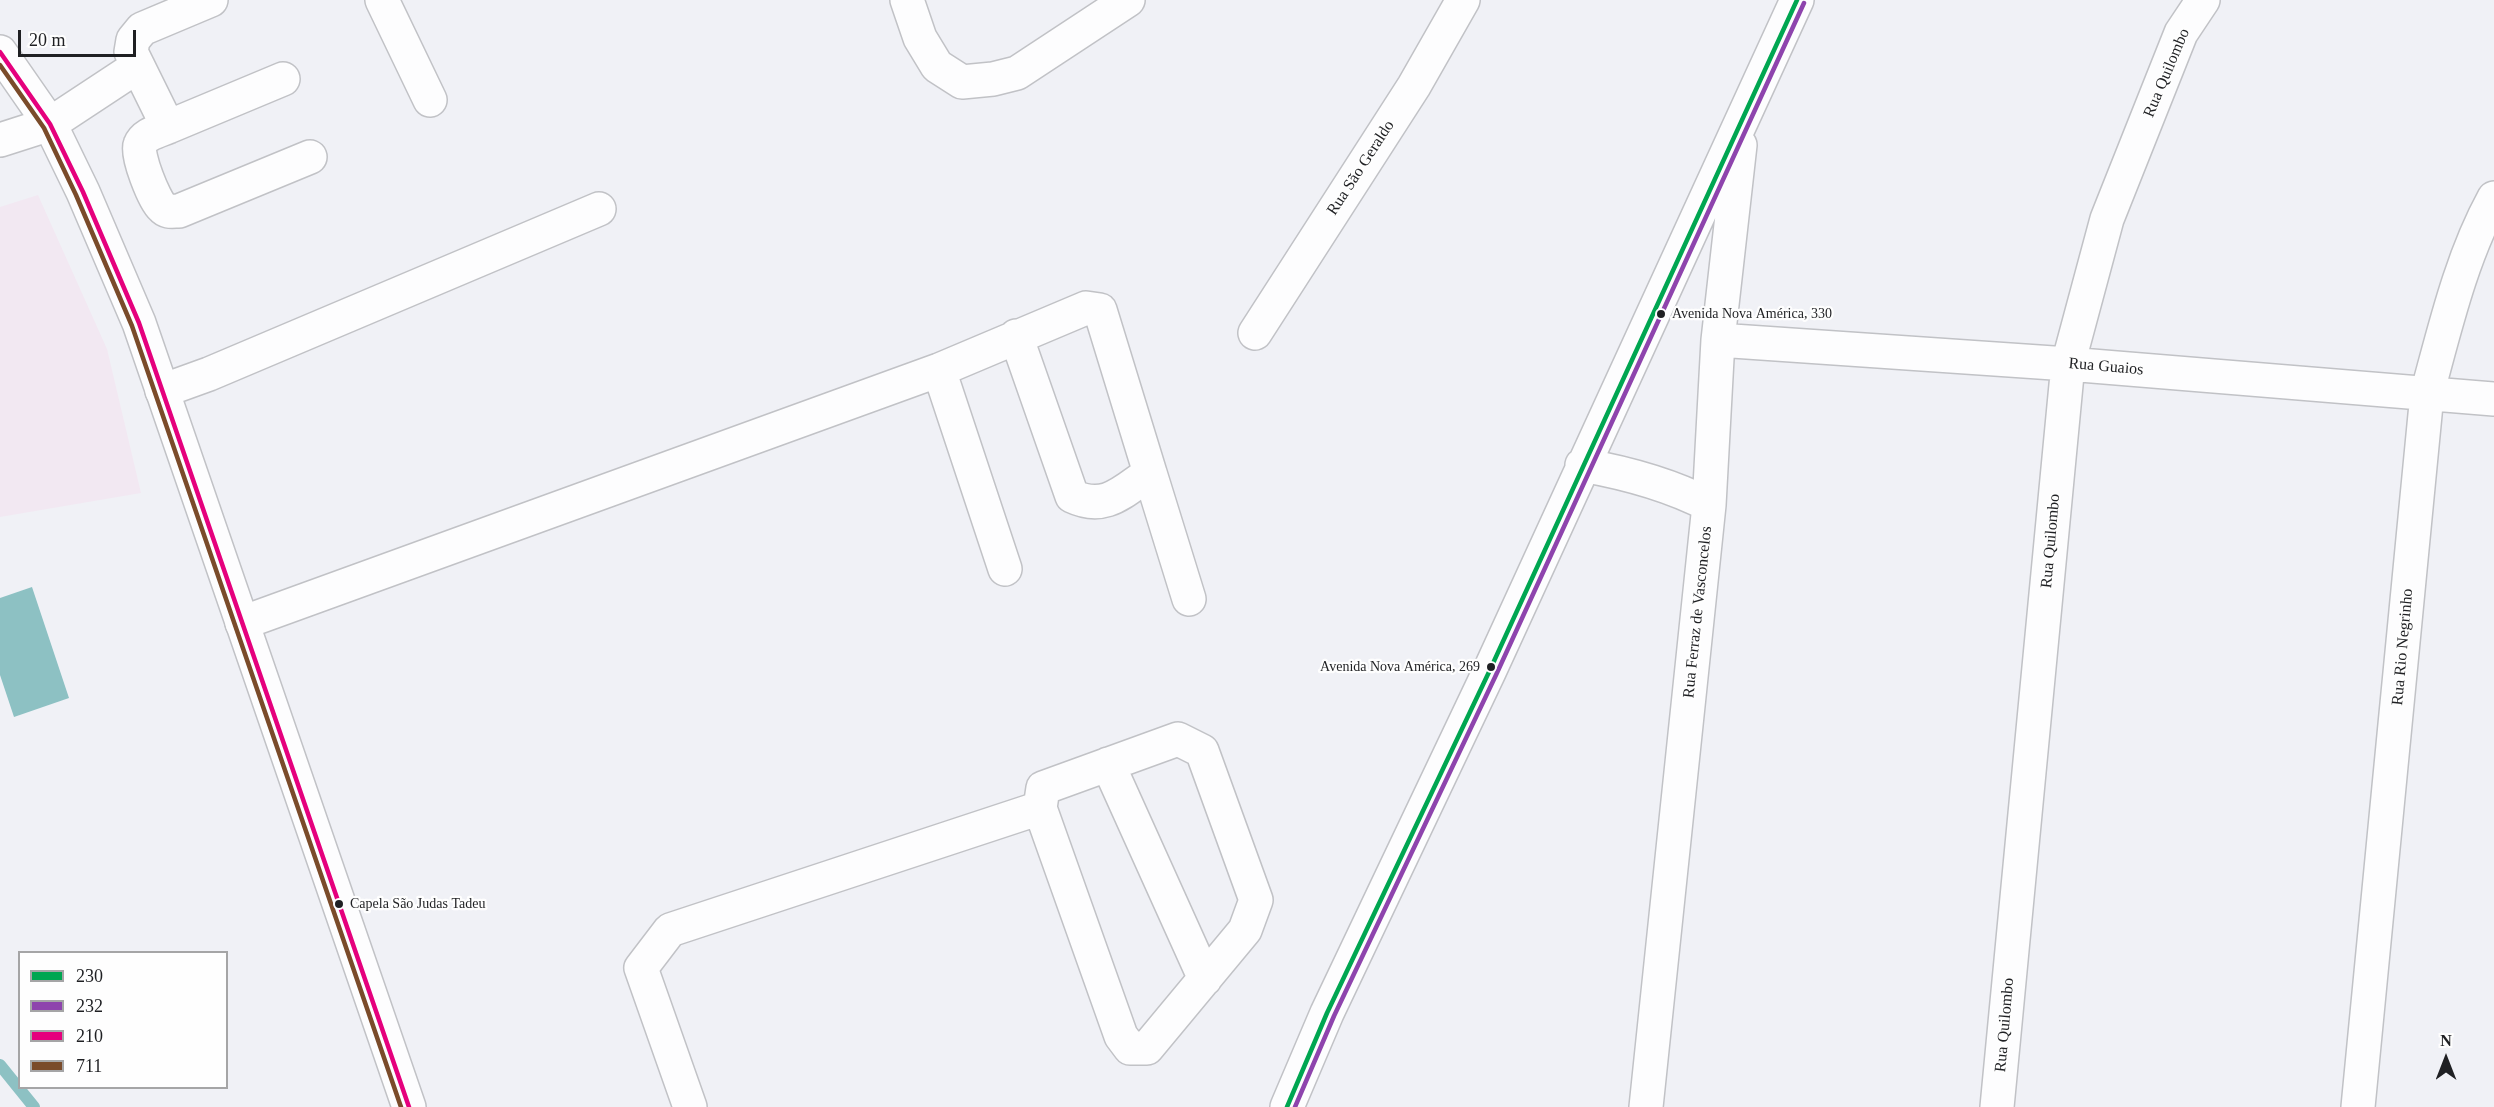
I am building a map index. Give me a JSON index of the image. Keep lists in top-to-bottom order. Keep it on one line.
{"streets":{"street":["Rua Quilombo","Rua São Geraldo","Rua Guaios","Rua Ferraz de Vasconcelos","Rua Rio Negrinho"]},"crossings":[["Rua Quilombo","Rua Guaios"],["Rua Guaios","Rua Ferraz de Vasconcelos"],["Rua Guaios","Rua Rio Negrinho"]],"places":["Avenida Nova América, 330","Avenida Nova América, 269","Capela São Judas Tadeu"],"lines":["transit line 230","transit line 232","transit line 210","transit line 711"],"legend":["230","232","210","711"],"scale_bar":"20 m","north":"top"}
